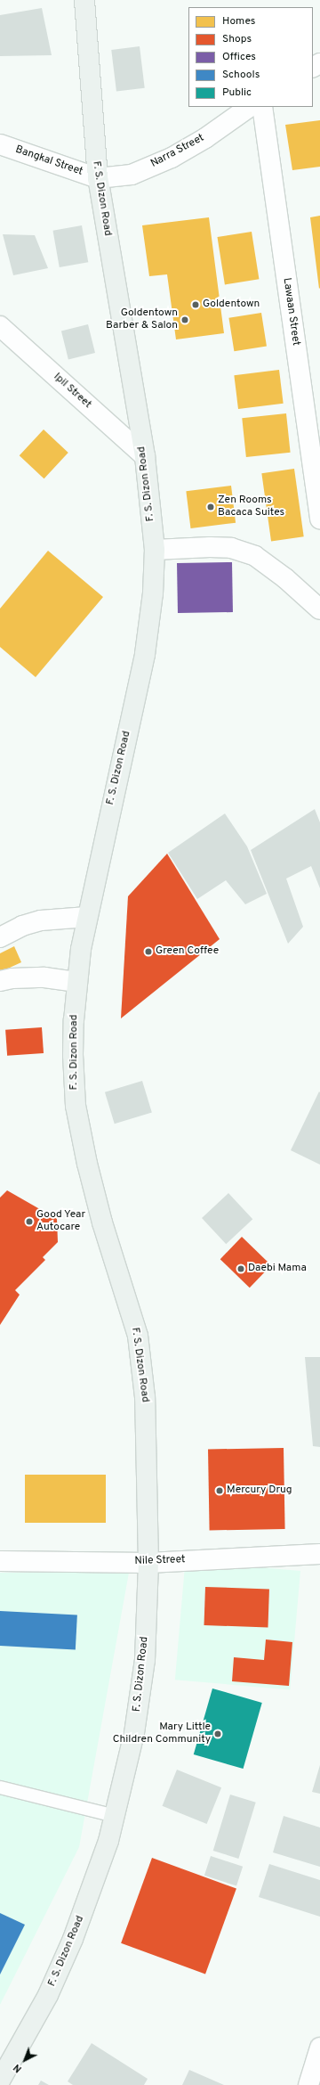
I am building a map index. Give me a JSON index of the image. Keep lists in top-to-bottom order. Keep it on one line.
{"streets":{"main road":["F. S. Dizon Road"],"street":["Narra Street","Bangkal Street","Lawaan Street","Ipil Street","Nile Street"]},"crossings":[["Narra Street","Bangkal Street"],["Narra Street","F. S. Dizon Road"],["Bangkal Street","F. S. Dizon Road"],["F. S. Dizon Road","Ipil Street"],["F. S. Dizon Road","Nile Street"]],"places":["Goldentown","Goldentown Barber & Salon","Zen Rooms Bacaca Suites","Green Coffee","Good Year Autocare","Daebi Mama","Mercury Drug","Mary Little Children Community"],"legend":["Homes","Shops","Offices","Schools","Public"],"north":"bottom left"}
